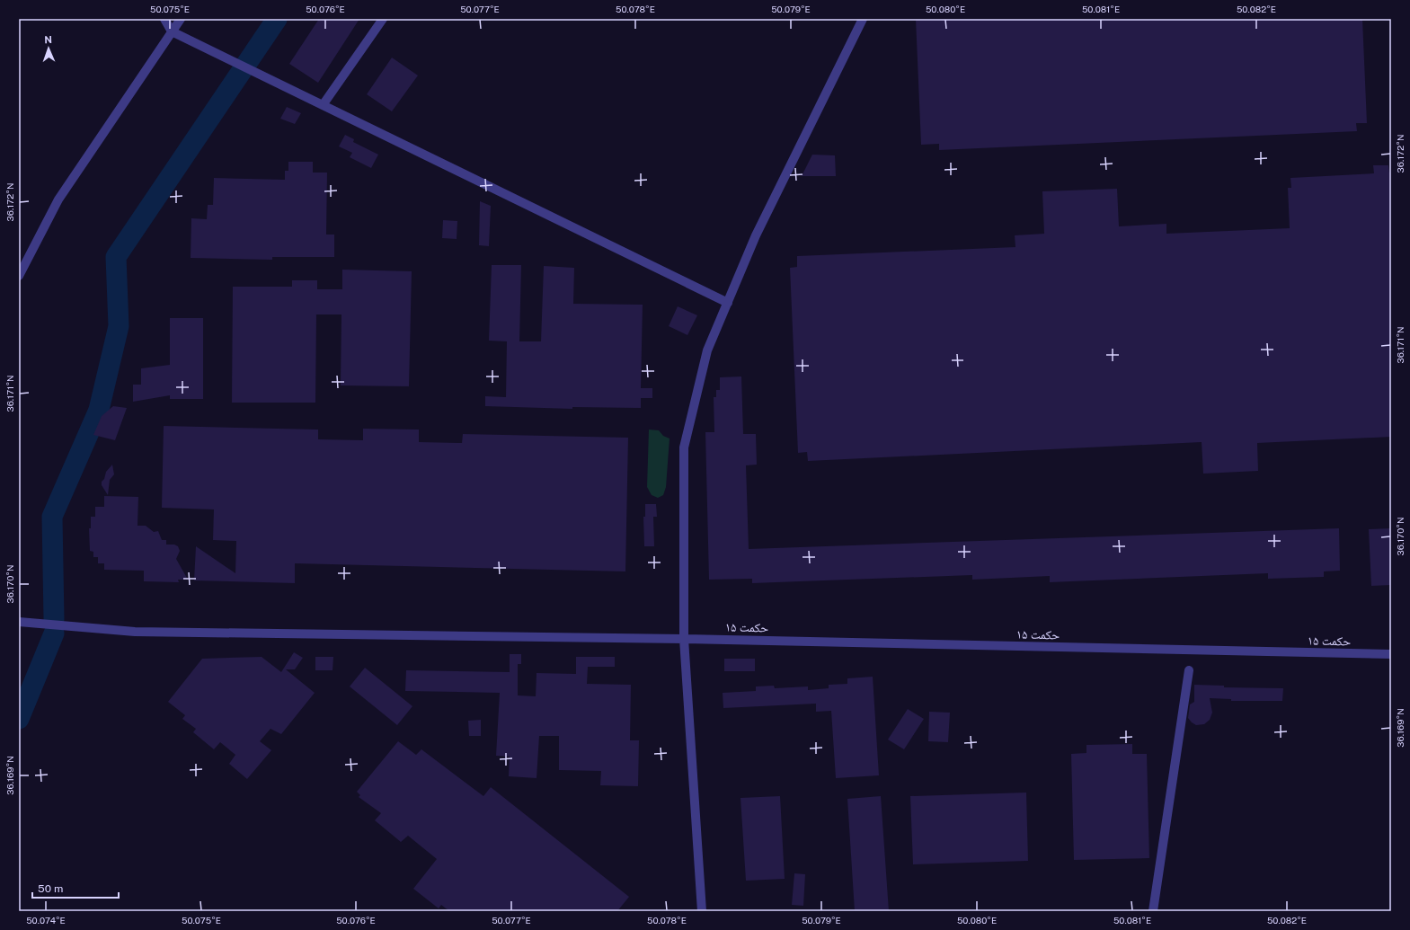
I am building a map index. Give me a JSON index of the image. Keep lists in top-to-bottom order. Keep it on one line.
{"streets":{"street":["حکمت ۱۵"]},"scale_bar":"50 m","north":"top","coordinates":["50.075°E","50.076°E","50.077°E","50.078°E","50.079°E","50.080°E","50.081°E","50.082°E","36.172°N","36.171°N","36.170°N","36.169°N","50.074°E"]}
